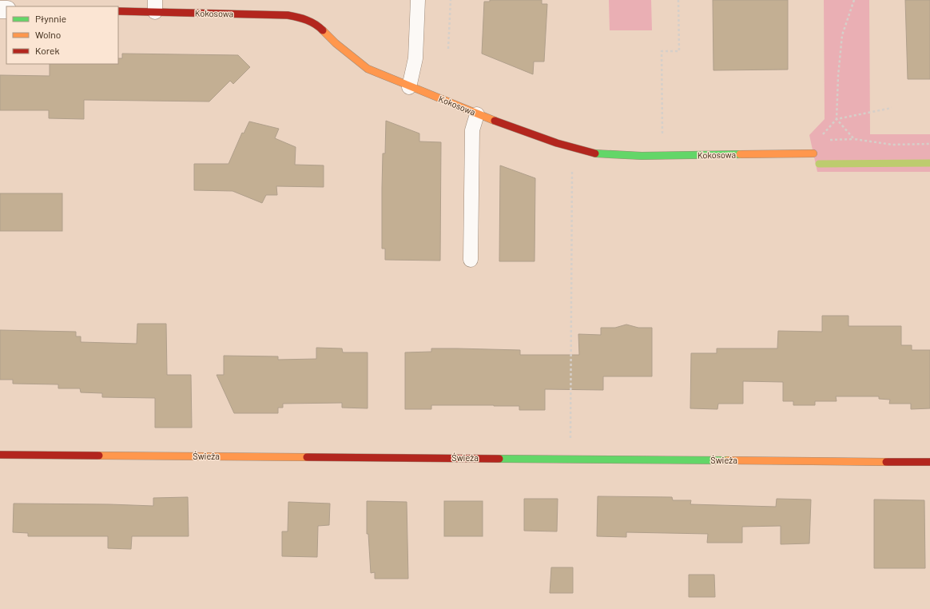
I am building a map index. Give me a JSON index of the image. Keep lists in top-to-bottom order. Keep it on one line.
{"streets":{"street":["Kokosowa","Świeża"]},"legend":["Płynnie","Wolno","Korek"]}
